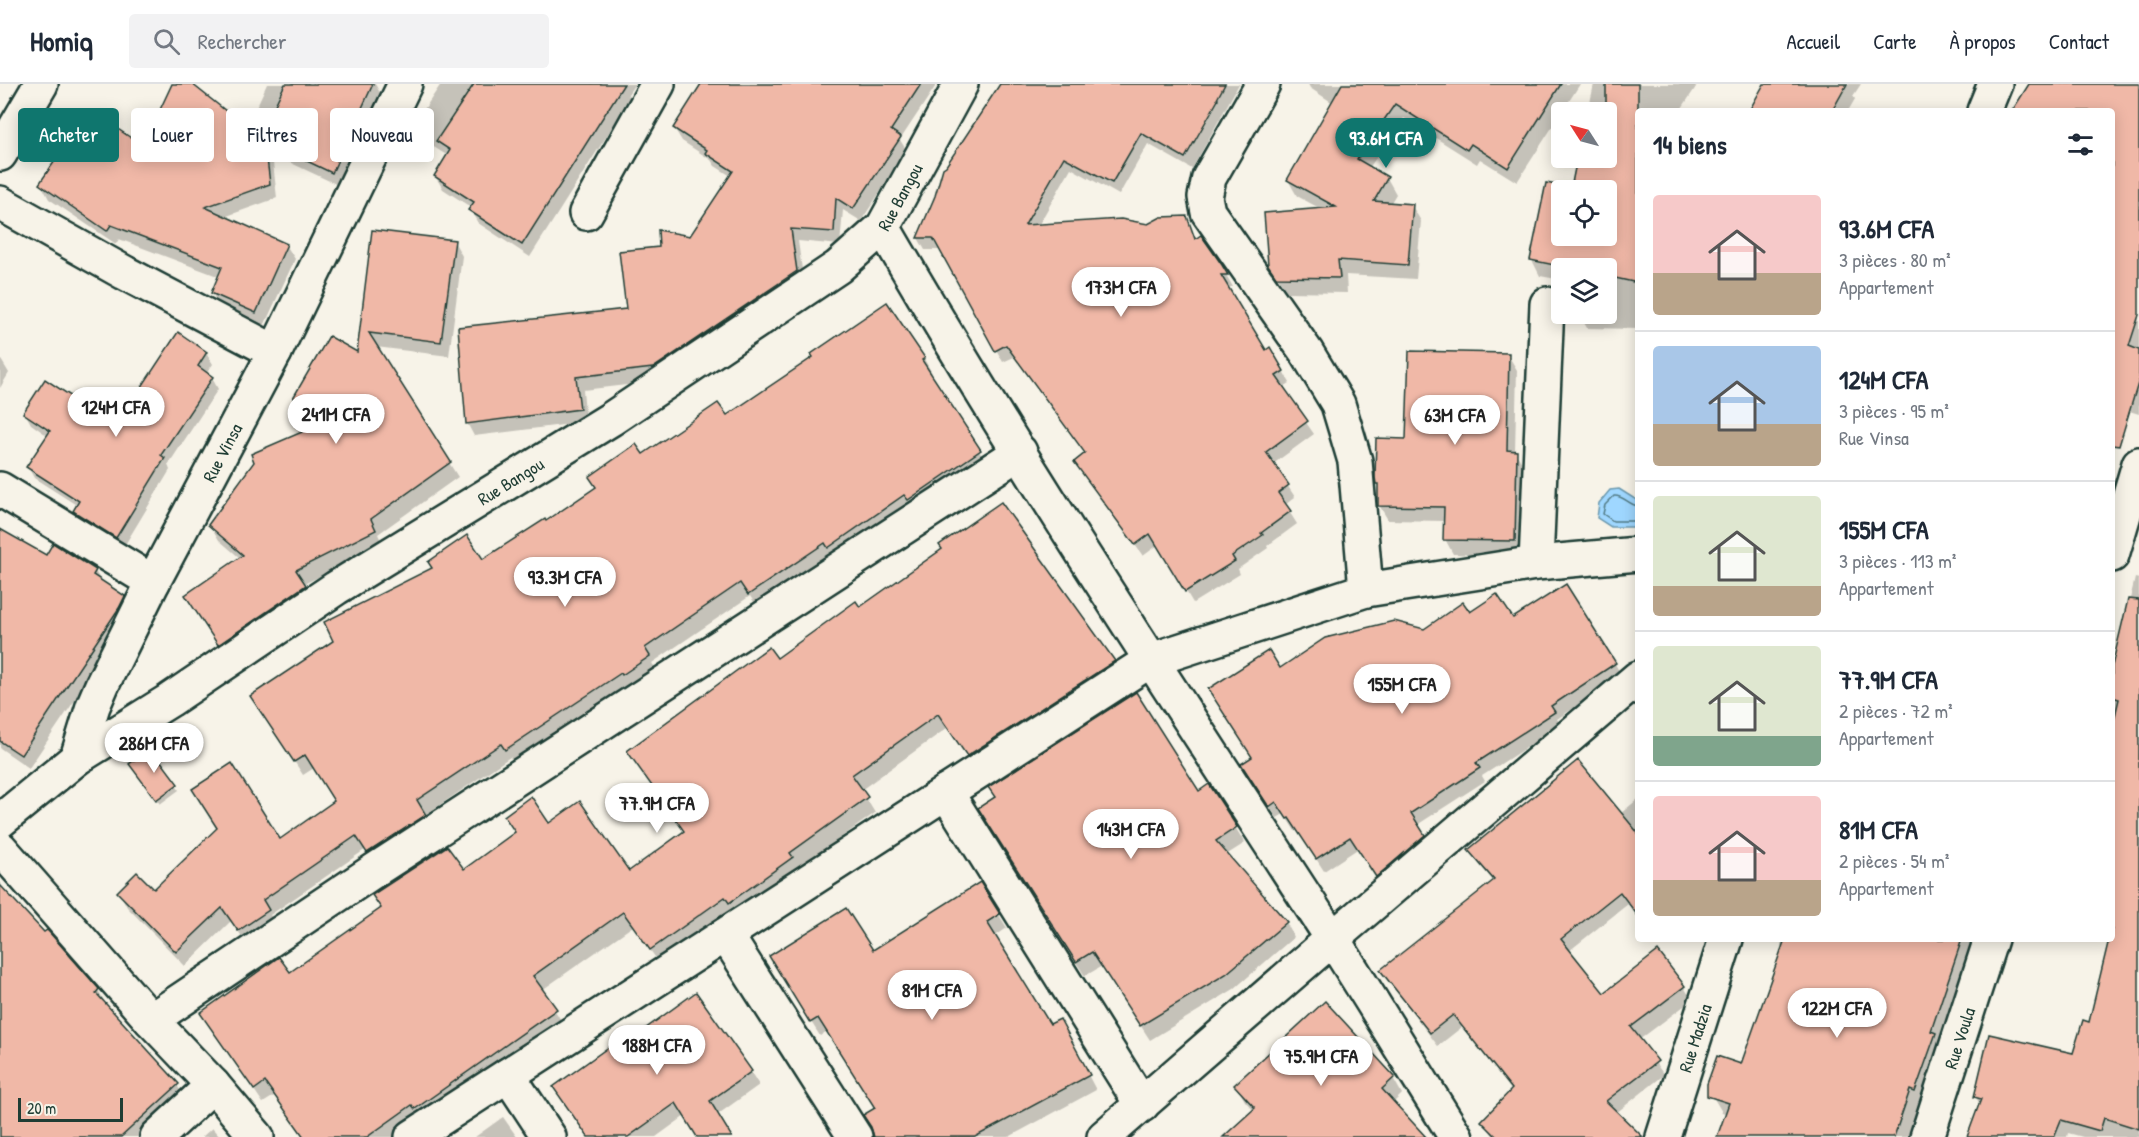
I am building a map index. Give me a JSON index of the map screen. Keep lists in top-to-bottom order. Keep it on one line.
{"streets":{"street":["Rue Bangou","Rue Vinsa","Rue Madzia","Rue Voula"]},"crossings":[["Rue Bangou","Rue Vinsa"]],"scale_bar":"20 m","north":"top left","page":{"header":"Homiq","search":"Rechercher","nav":["Accueil","Carte","À propos","Contact"],"chip":["Acheter","Louer","Filtres","Nouveau"],"heading":"14 biens","price":["93.6M CFA","173M CFA","124M CFA","241M CFA","63M CFA","93.3M CFA","155M CFA","286M CFA","77.9M CFA","143M CFA","81M CFA","122M CFA","188M CFA","75.9M CFA"],"list":[{"name":"93.6M CFA","note":"3 pièces · 80 m² · Appartement"},{"name":"124M CFA","note":"3 pièces · 95 m² · Rue Vinsa"},{"name":"155M CFA","note":"3 pièces · 113 m² · Appartement"},{"name":"77.9M CFA","note":"2 pièces · 72 m² · Appartement"},{"name":"81M CFA","note":"2 pièces · 54 m² · Appartement"}],"scale":"20 m"}}
